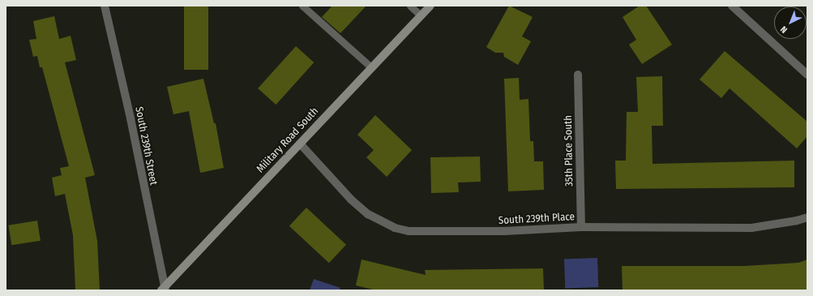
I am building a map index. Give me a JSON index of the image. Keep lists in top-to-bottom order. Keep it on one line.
{"streets":{"main road":["Military Road South"],"street":["South 239th Street","35th Place South","South 239th Place"]},"crossings":[["Military Road South","South 239th Street"],["Military Road South","South 239th Place"],["35th Place South","South 239th Place"]],"north":"bottom left"}
